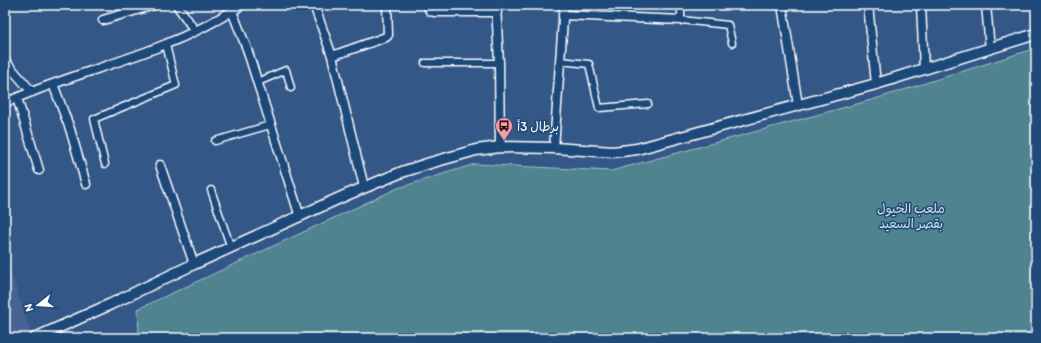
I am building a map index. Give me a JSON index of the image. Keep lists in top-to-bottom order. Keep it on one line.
{"parks":["ملعب الخيول بقصر السعيد"],"places":{"bus stop":["برطال 3أ"]},"north":"left"}
